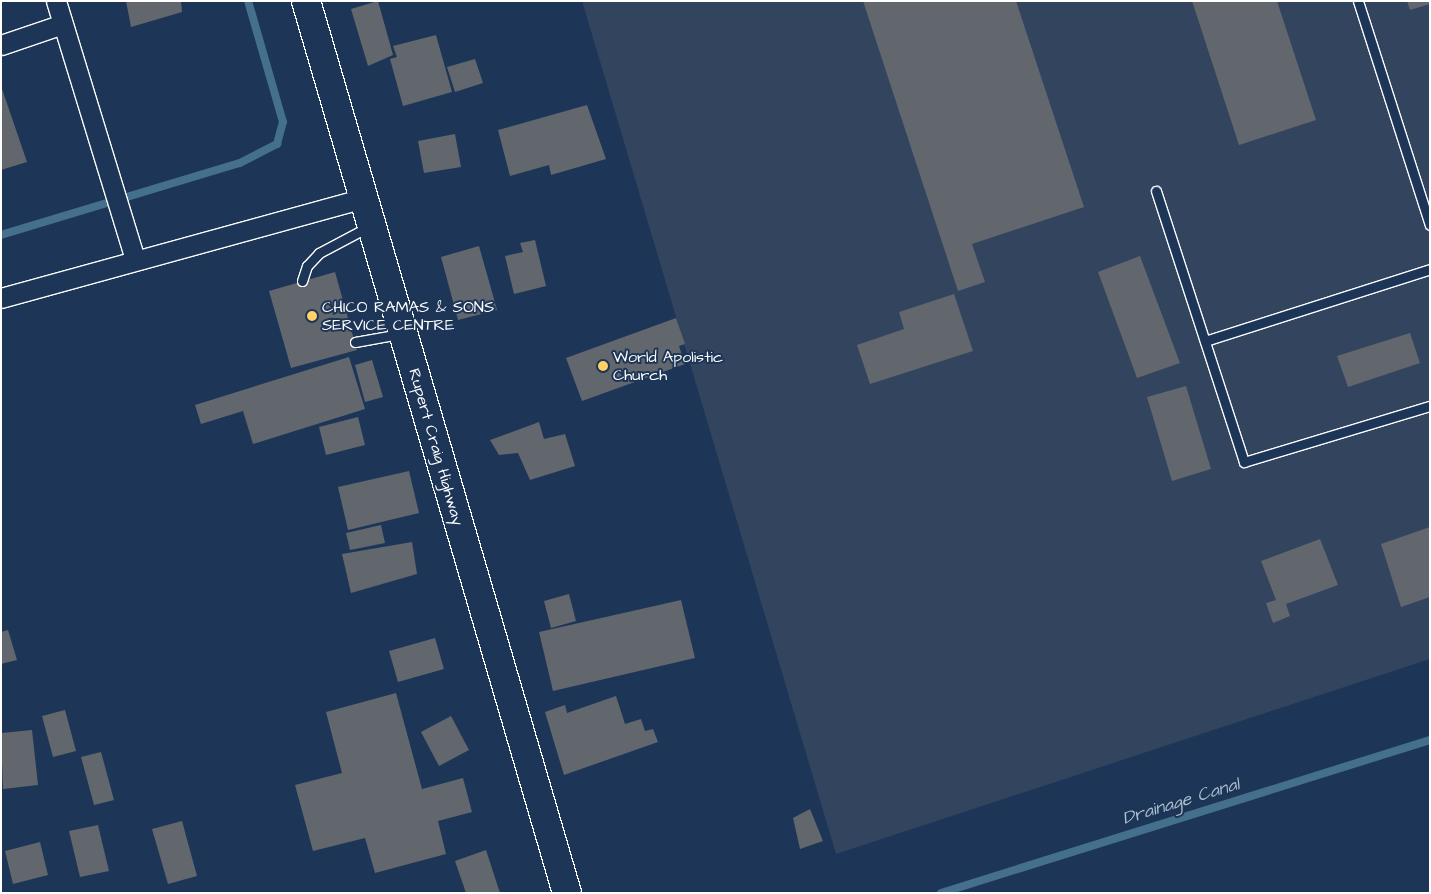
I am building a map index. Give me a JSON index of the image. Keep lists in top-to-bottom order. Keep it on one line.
{"streets":{"main road":["Rupert Craig Highway"]},"water":["Drainage Canal"],"places":["CHICO RAMAS & SONS SERVICE CENTRE","World Apolistic Church"]}
